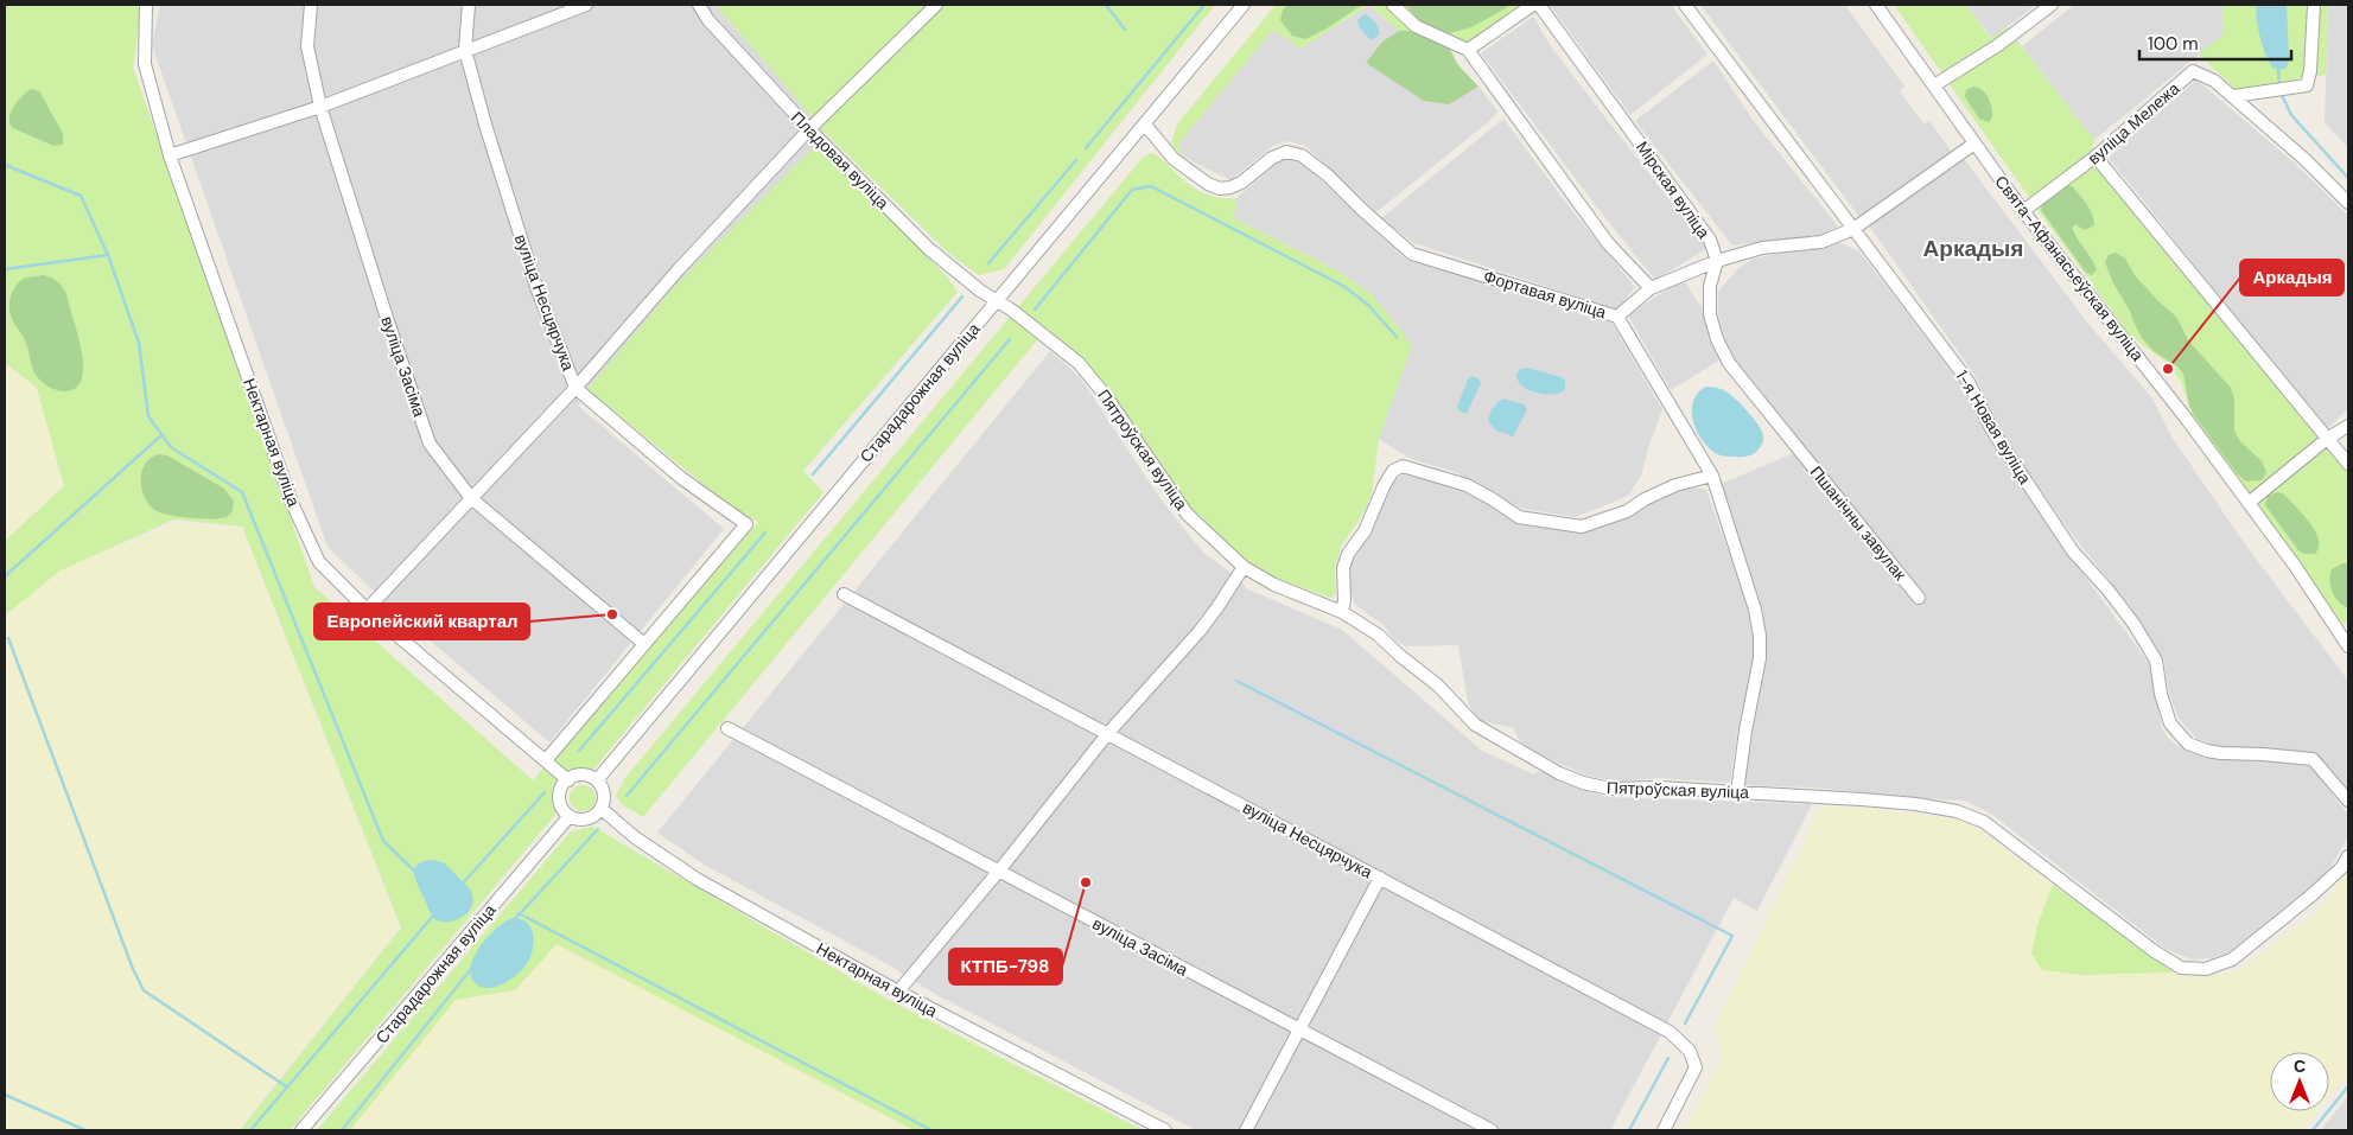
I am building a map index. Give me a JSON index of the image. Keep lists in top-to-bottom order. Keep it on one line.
{"streets":{"street":["вуліца Мележа","Пладовая вуліца","Мірская вуліца","Свята-Афанасьеўская вуліца","Фортавая вуліца","вуліца Несцярчука","вуліца Засіма","Старадарожная вуліца","1-я Новая вуліца","Нектарная вуліца","Пятроўская вуліца","Пшанічны завулак"]},"crossings":[["вуліца Мележа","Свята-Афанасьеўская вуліца"],["Пладовая вуліца","Старадарожная вуліца"],["Пладовая вуліца","Пятроўская вуліца"],["Мірская вуліца","Пшанічны завулак"],["Фортавая вуліца","Старадарожная вуліца"],["Фортавая вуліца","Пятроўская вуліца"],["вуліца Несцярчука","вуліца Засіма"],["Старадарожная вуліца","Нектарная вуліца"],["Старадарожная вуліца","Пятроўская вуліца"]],"districts":["Аркадыя"],"places":["Аркадыя","Европейский квартал","КТПБ-798"],"scale_bar":"100 m","north":"top"}
